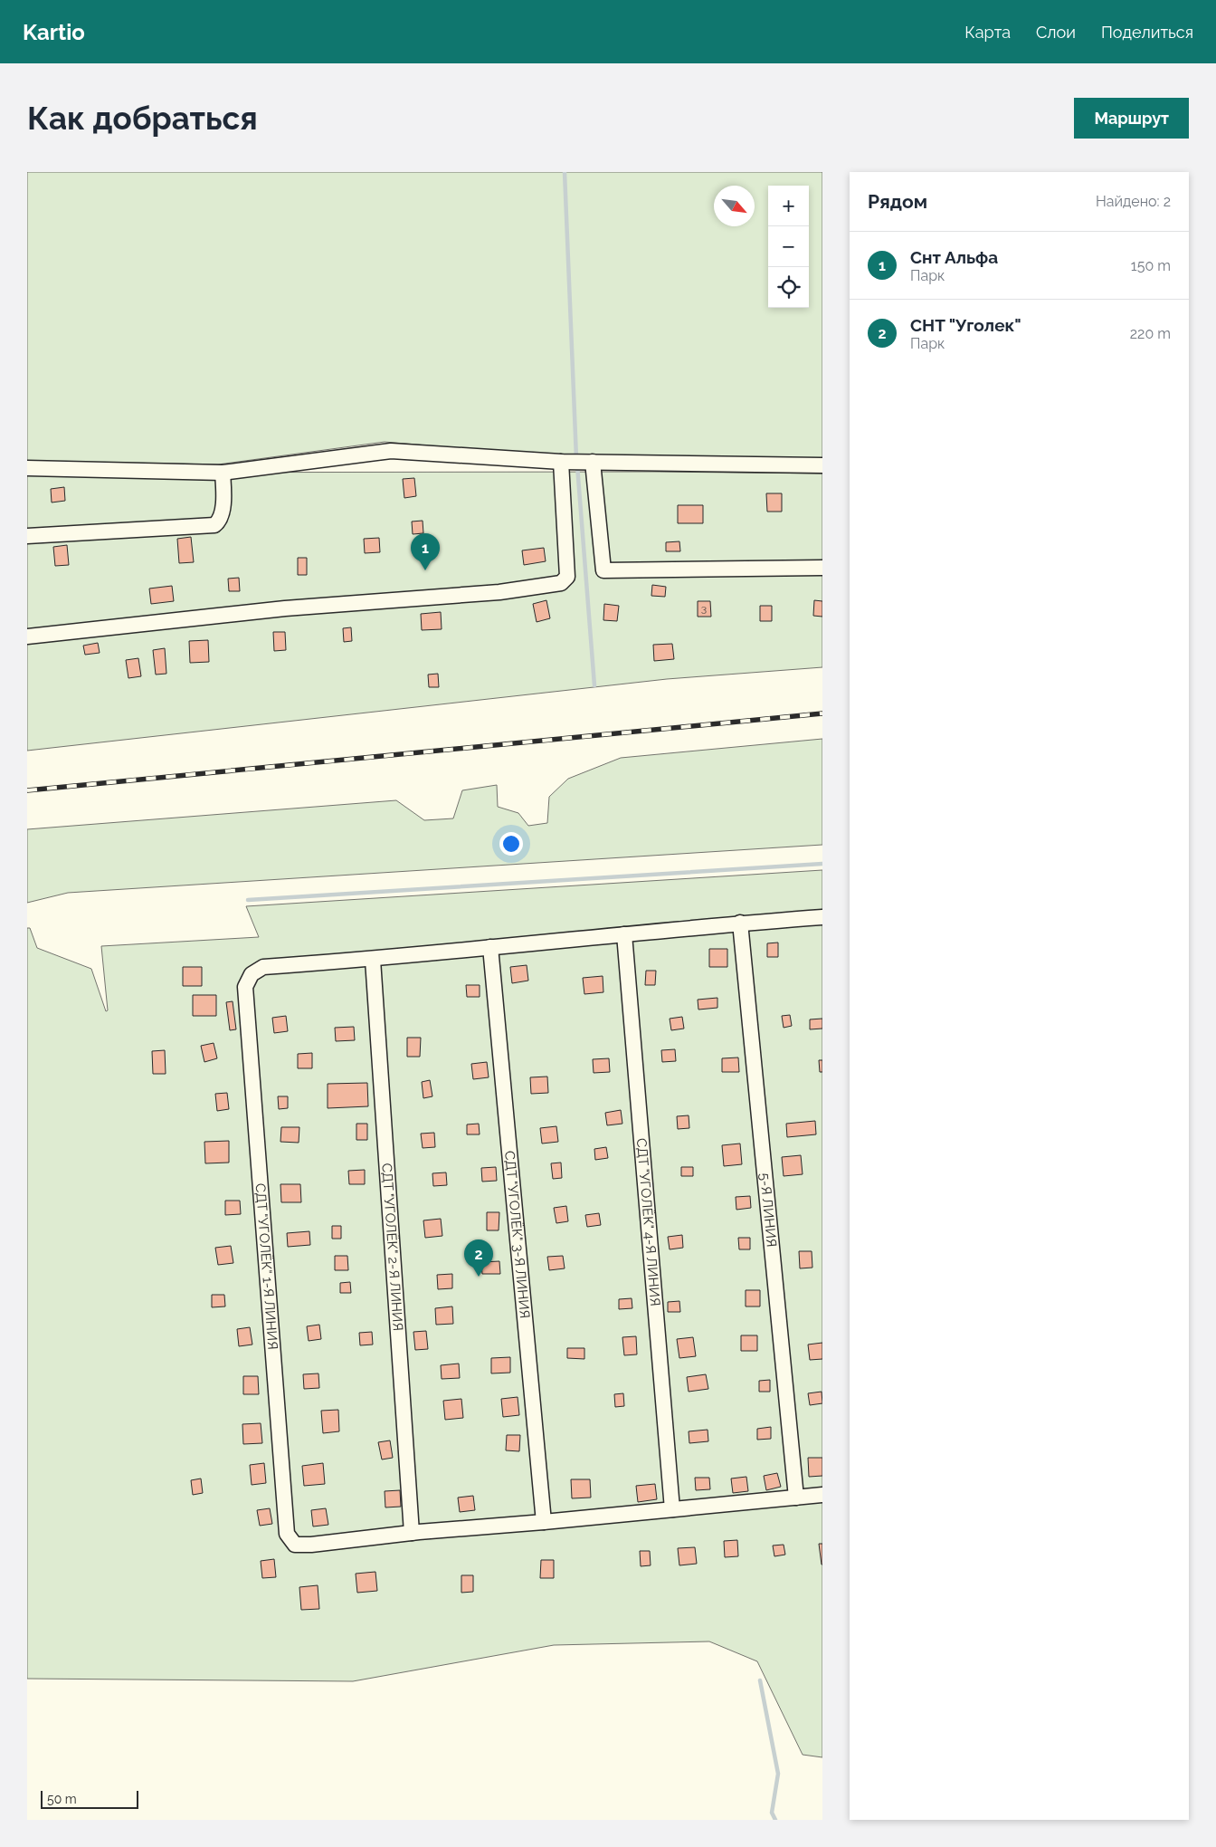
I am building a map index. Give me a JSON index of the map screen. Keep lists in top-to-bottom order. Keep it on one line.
{"streets":{"street":["5-Я ЛИНИЯ","СДТ \"УГОЛЁК\" 4-Я ЛИНИЯ","СДТ \"УГОЛЁК\" 3-Я ЛИНИЯ","СДТ \"УГОЛЁК\" 2-Я ЛИНИЯ","СДТ \"УГОЛЁК\" 1-Я ЛИНИЯ"]},"crossings":[["СДТ \"УГОЛЁК\" 2-Я ЛИНИЯ","СДТ \"УГОЛЁК\" 1-Я ЛИНИЯ"]],"house_numbers":["3"],"scale_bar":"50 m","north":"bottom right","page":{"header":"Kartio","nav":["Карта","Слои","Поделиться"],"buttons":"Маршрут","title":"Как добраться","heading":["Рядом","Найдено: 2"],"map_buttons":["+","−"],"list":[{"mark":"1","name":"Снт Альфа","note":"Парк","value":"150 m"},{"mark":"2","name":"СНТ \"Уголек\"","note":"Парк","value":"220 m"}],"pins":["1","2"],"scale":"50 m"}}
